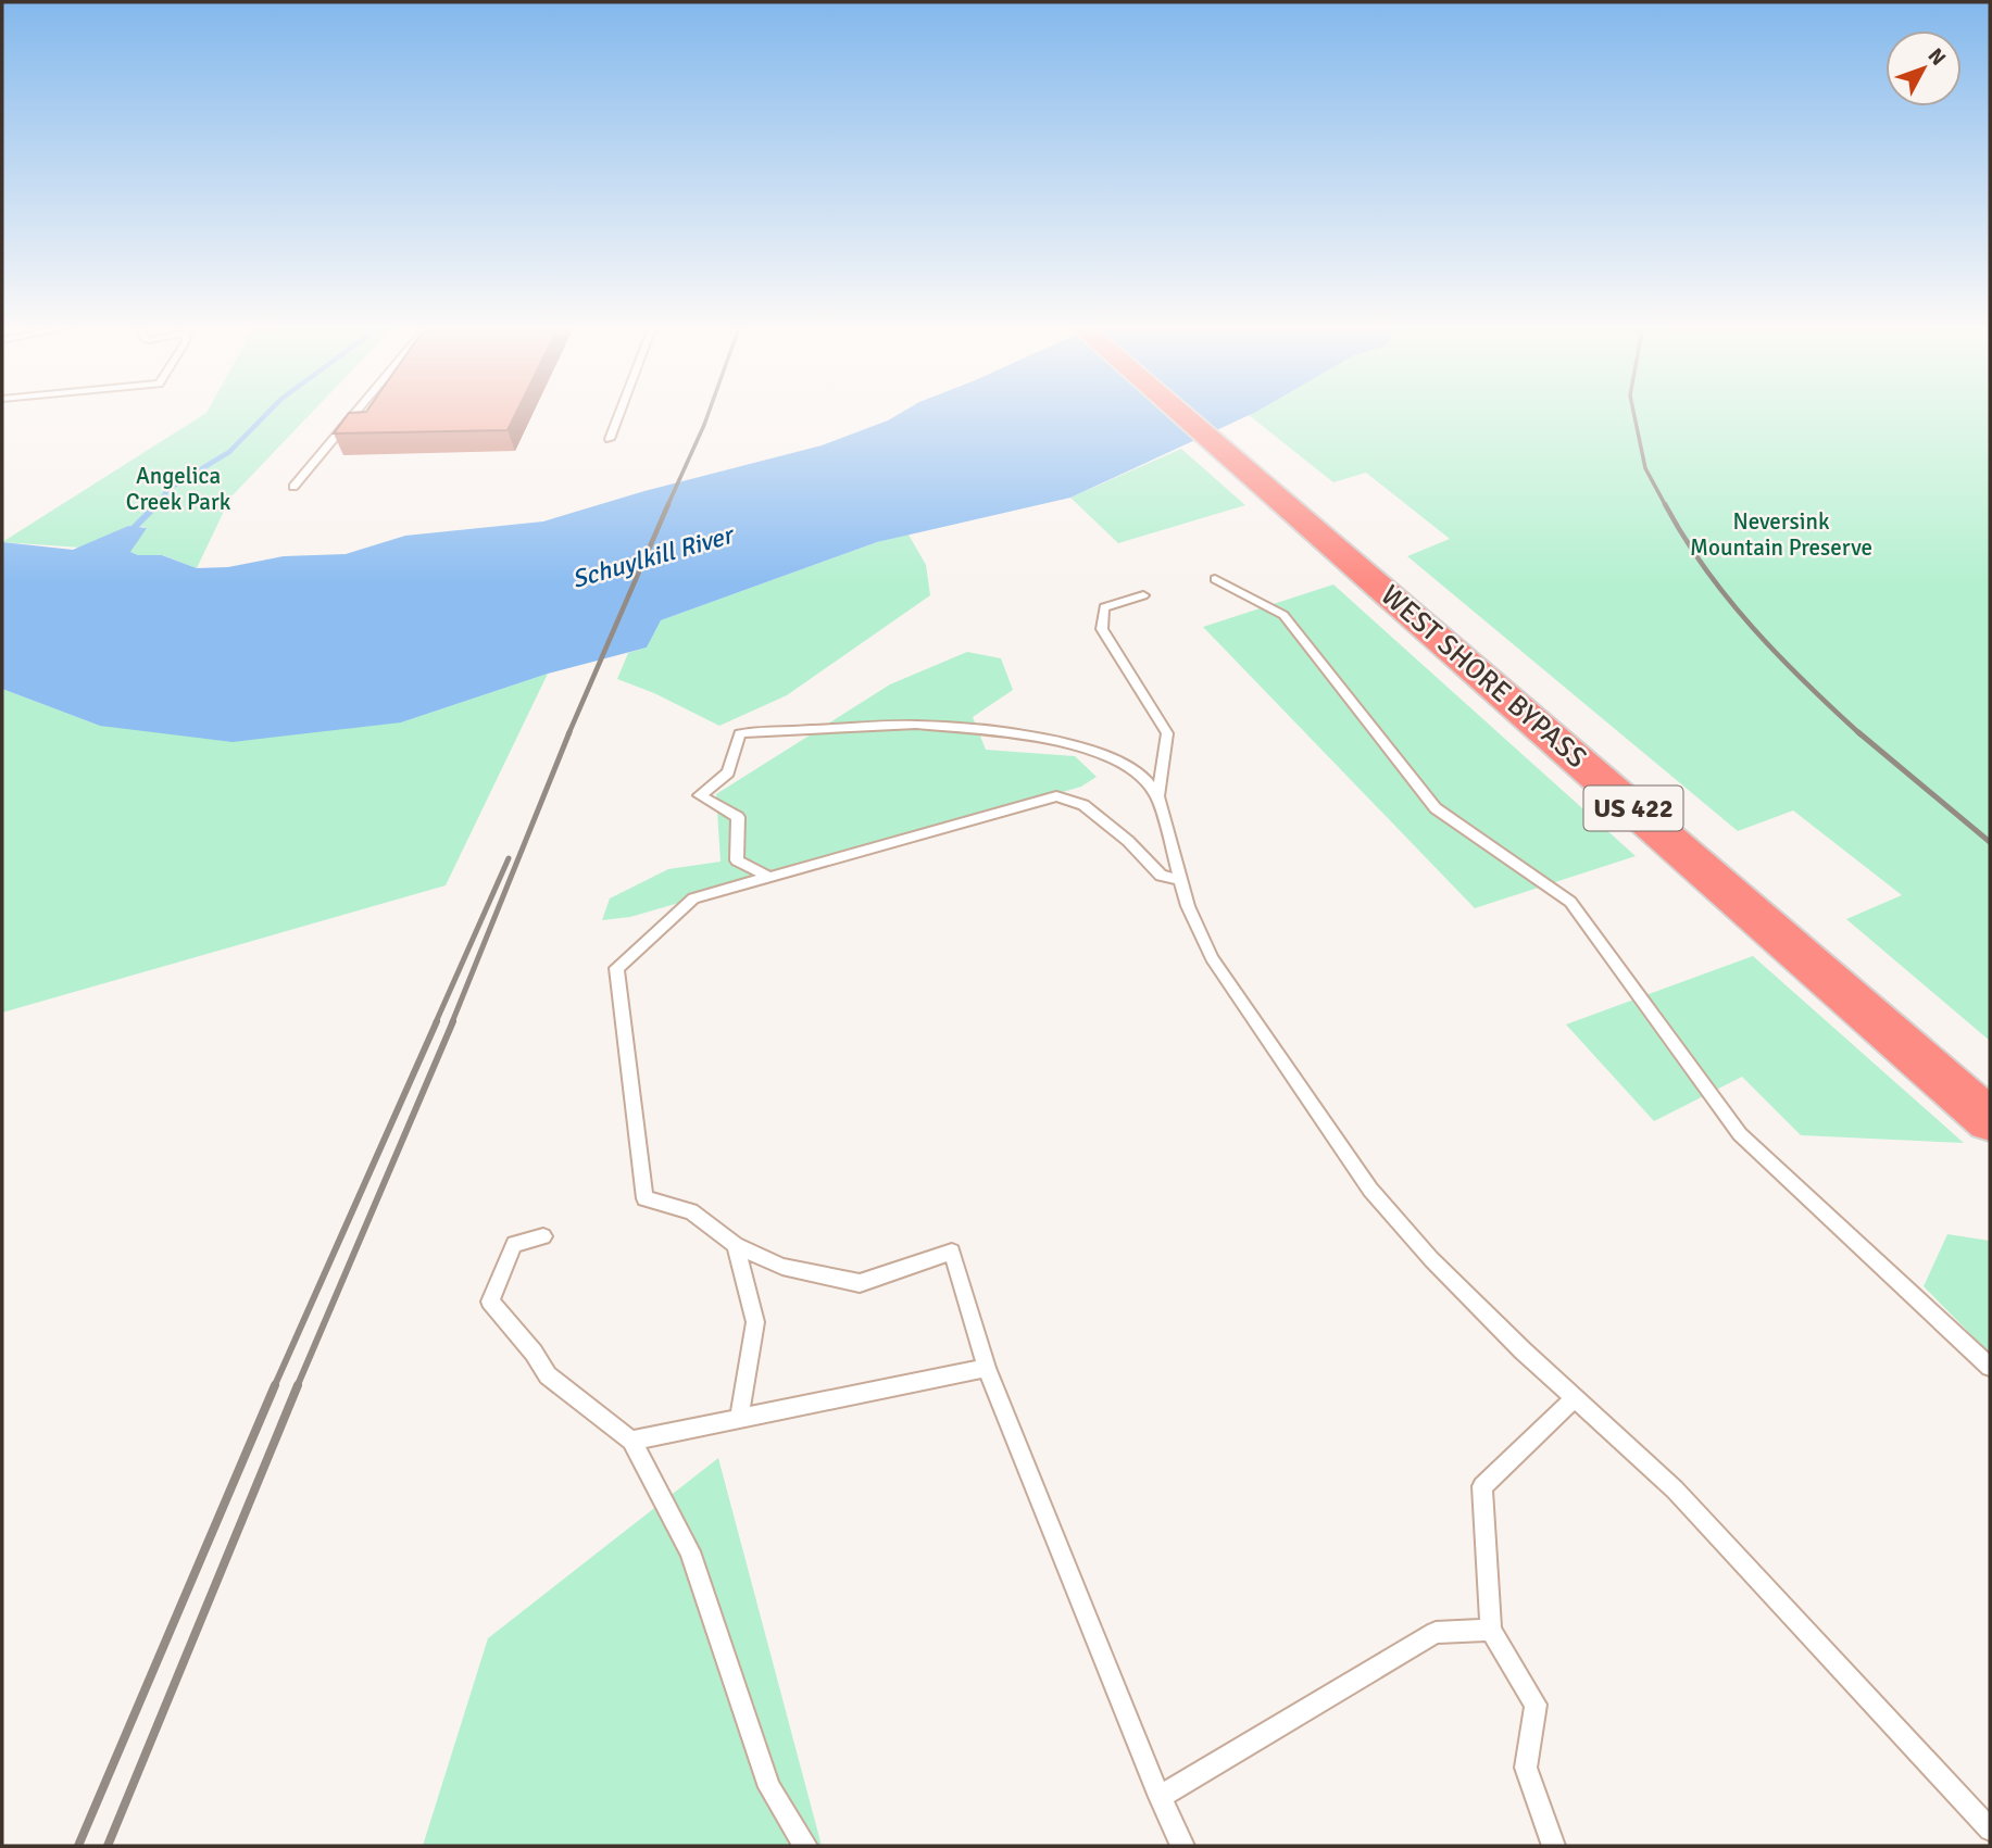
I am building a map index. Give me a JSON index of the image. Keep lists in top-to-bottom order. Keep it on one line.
{"streets":{"highway":["WEST SHORE BYPASS","US 422"]},"water":["Schuylkill River"],"parks":["Angelica Creek Park","Neversink Mountain Preserve"],"north":"top right"}
